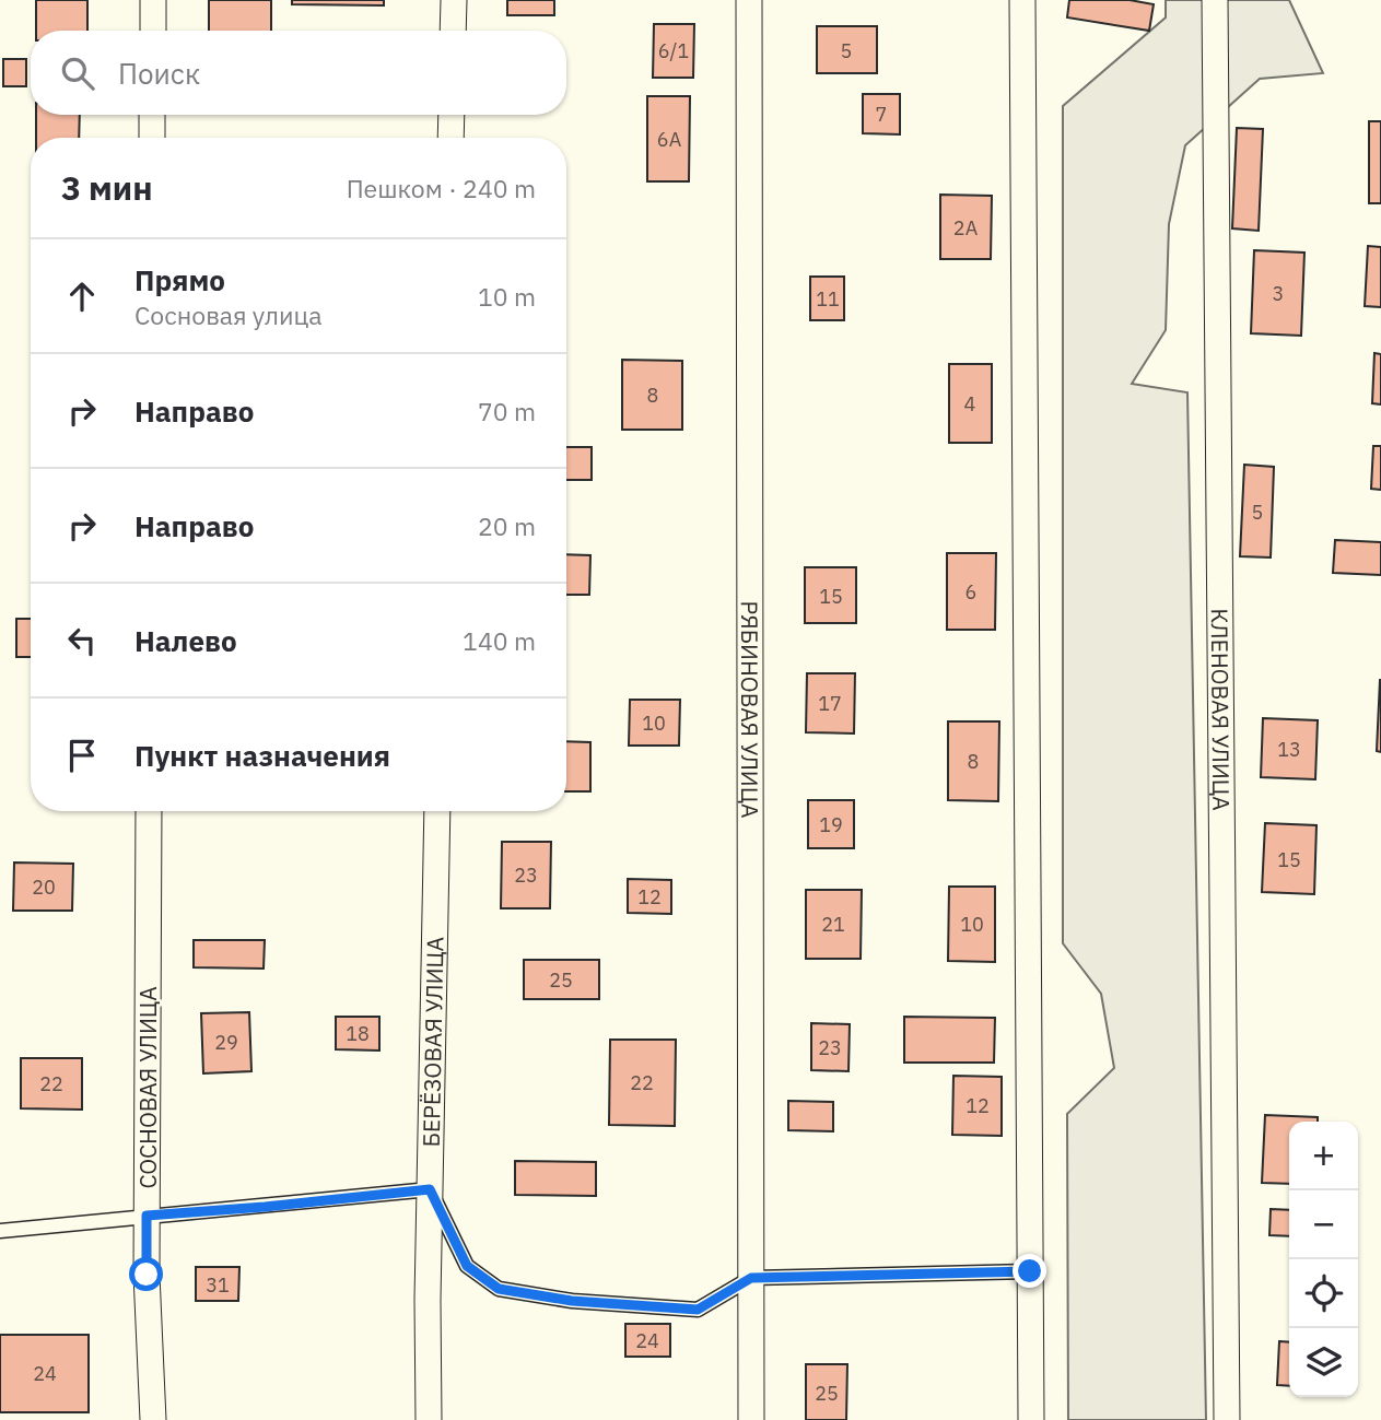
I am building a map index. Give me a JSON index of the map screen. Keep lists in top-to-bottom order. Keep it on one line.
{"streets":{"street":["РЯБИНОВАЯ УЛИЦА","КЛЕНОВАЯ УЛИЦА","БЕРЁЗОВАЯ УЛИЦА","СОСНОВАЯ УЛИЦА"]},"house_numbers":["6/1","5","7","6А","2А","3","11","8","4","5","6","15","17","10","13","8","19","15","23","20","12","21","10","25","18","29","23","22","22","12","31","24","24","25"],"page":{"search":"Поиск","heading":["3 мин","Пешком · 240 m"],"list":[["Прямо","Сосновая улица","10 m"],["Направо","70 m"],["Направо","20 m"],["Налево","140 m"],"Пункт назначения"],"map_buttons":["+","−"]}}
